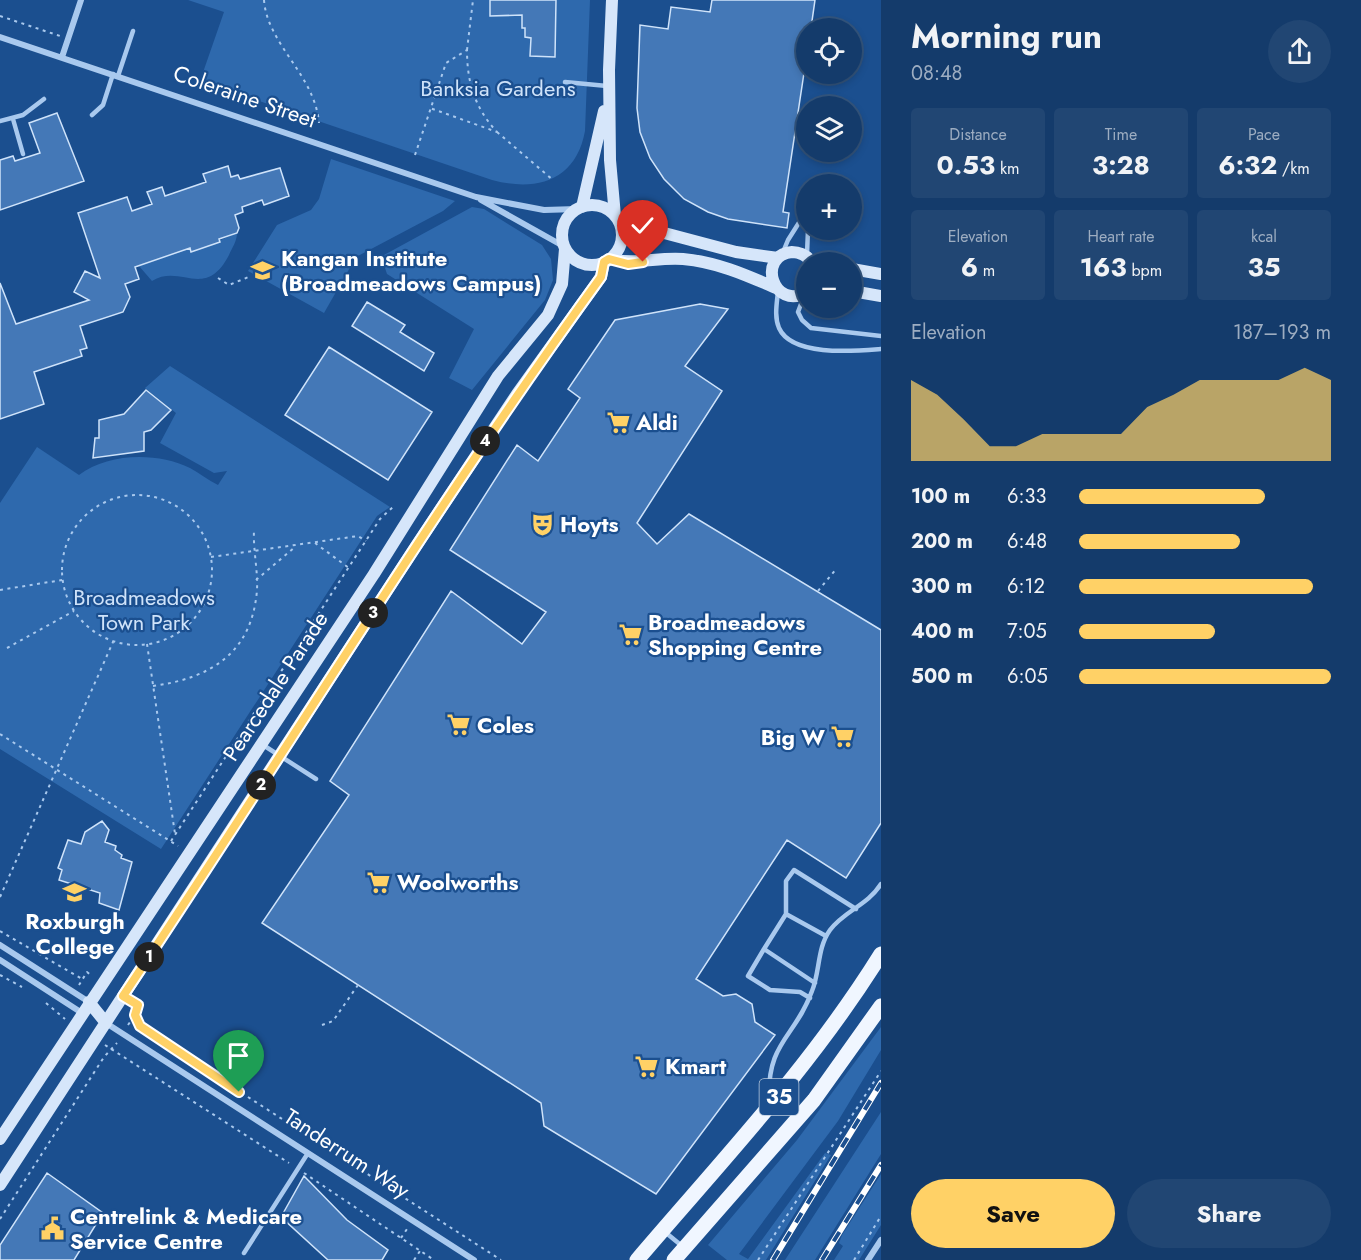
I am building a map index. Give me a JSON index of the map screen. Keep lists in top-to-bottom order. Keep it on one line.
{"streets":{"main road":["35"],"street":["Coleraine Street","Pearcedale Parade","Tanderrum Way"]},"crossings":[["Coleraine Street","Pearcedale Parade"],["Pearcedale Parade","Tanderrum Way"]],"parks":["Banksia Gardens","Broadmeadows Town Park"],"places":{"school or university":["Kangan Institute (Broadmeadows Campus)","Roxburgh College"],"supermarket":["Aldi","Broadmeadows Shopping Centre","Coles","Big W","Woolworths","Kmart"],"theatre":["Hoyts"],"public building":["Centrelink & Medicare Service Centre"]},"page":{"heading":["Morning run","08:48"],"map_buttons":["+","−"],"stats":[["Distance","0.53 km"],["Time","3:28"],["Pace","6:32 /km"],["Elevation","6 m"],["Heart rate","163 bpm"],["kcal","35"]],"chart":["Elevation","187–193 m"],"pins":["4","3","2","1"],"list":[{"name":"100 m","note":"6:33"},{"name":"200 m","note":"6:48"},{"name":"300 m","note":"6:12"},{"name":"400 m","note":"7:05"},{"name":"500 m","note":"6:05"}],"buttons":["Save","Share"]}}
